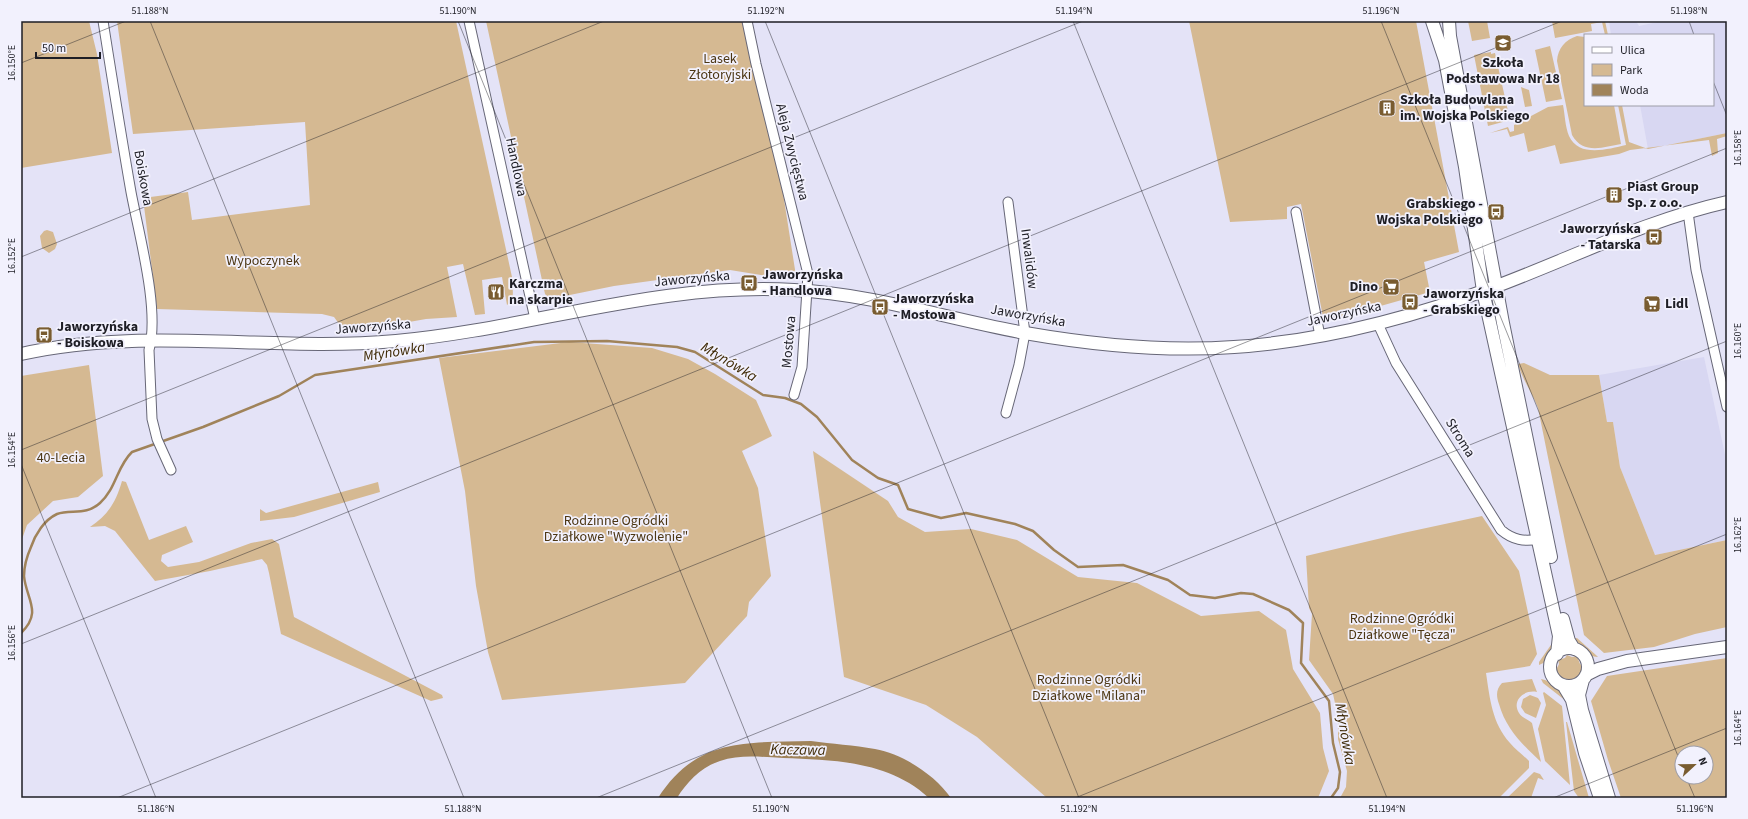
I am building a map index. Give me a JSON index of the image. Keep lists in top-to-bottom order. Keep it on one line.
{"streets":{"street":["Aleja Zwycięstwa","Handlowa","Boiskowa","Inwalidów","Jaworzyńska","Mostowa","Stroma"]},"crossings":[["Aleja Zwycięstwa","Jaworzyńska"],["Aleja Zwycięstwa","Mostowa"],["Handlowa","Jaworzyńska"],["Boiskowa","Jaworzyńska"],["Inwalidów","Jaworzyńska"],["Jaworzyńska","Mostowa"],["Jaworzyńska","Stroma"]],"water":["Młynówka","Kaczawa"],"parks":["Lasek Złotoryjski","Wypoczynek","40-Lecia","Rodzinne Ogródki Działkowe \"Wyzwolenie\"","Rodzinne Ogródki Działkowe \"Tęcza\"","Rodzinne Ogródki Działkowe \"Milana\""],"places":{"school or university":["Szkoła Podstawowa Nr 18"],"building":["Szkoła Budowlana im. Wojska Polskiego","Piast Group Sp. z o.o."],"bus stop":["Grabskiego - Wojska Polskiego","Jaworzyńska - Tatarska","Jaworzyńska - Handlowa","Jaworzyńska - Grabskiego","Jaworzyńska - Mostowa","Jaworzyńska - Boiskowa"],"supermarket":["Dino","Lidl"],"restaurant":["Karczma na skarpie"]},"legend":["Ulica","Park","Woda"],"scale_bar":"50 m","north":"right","coordinates":["51.188°N","51.190°N","51.192°N","51.194°N","51.196°N","51.198°N","16.150°E","16.158°E","16.152°E","16.160°E","16.154°E","16.162°E","16.156°E","16.164°E","51.186°N"]}
